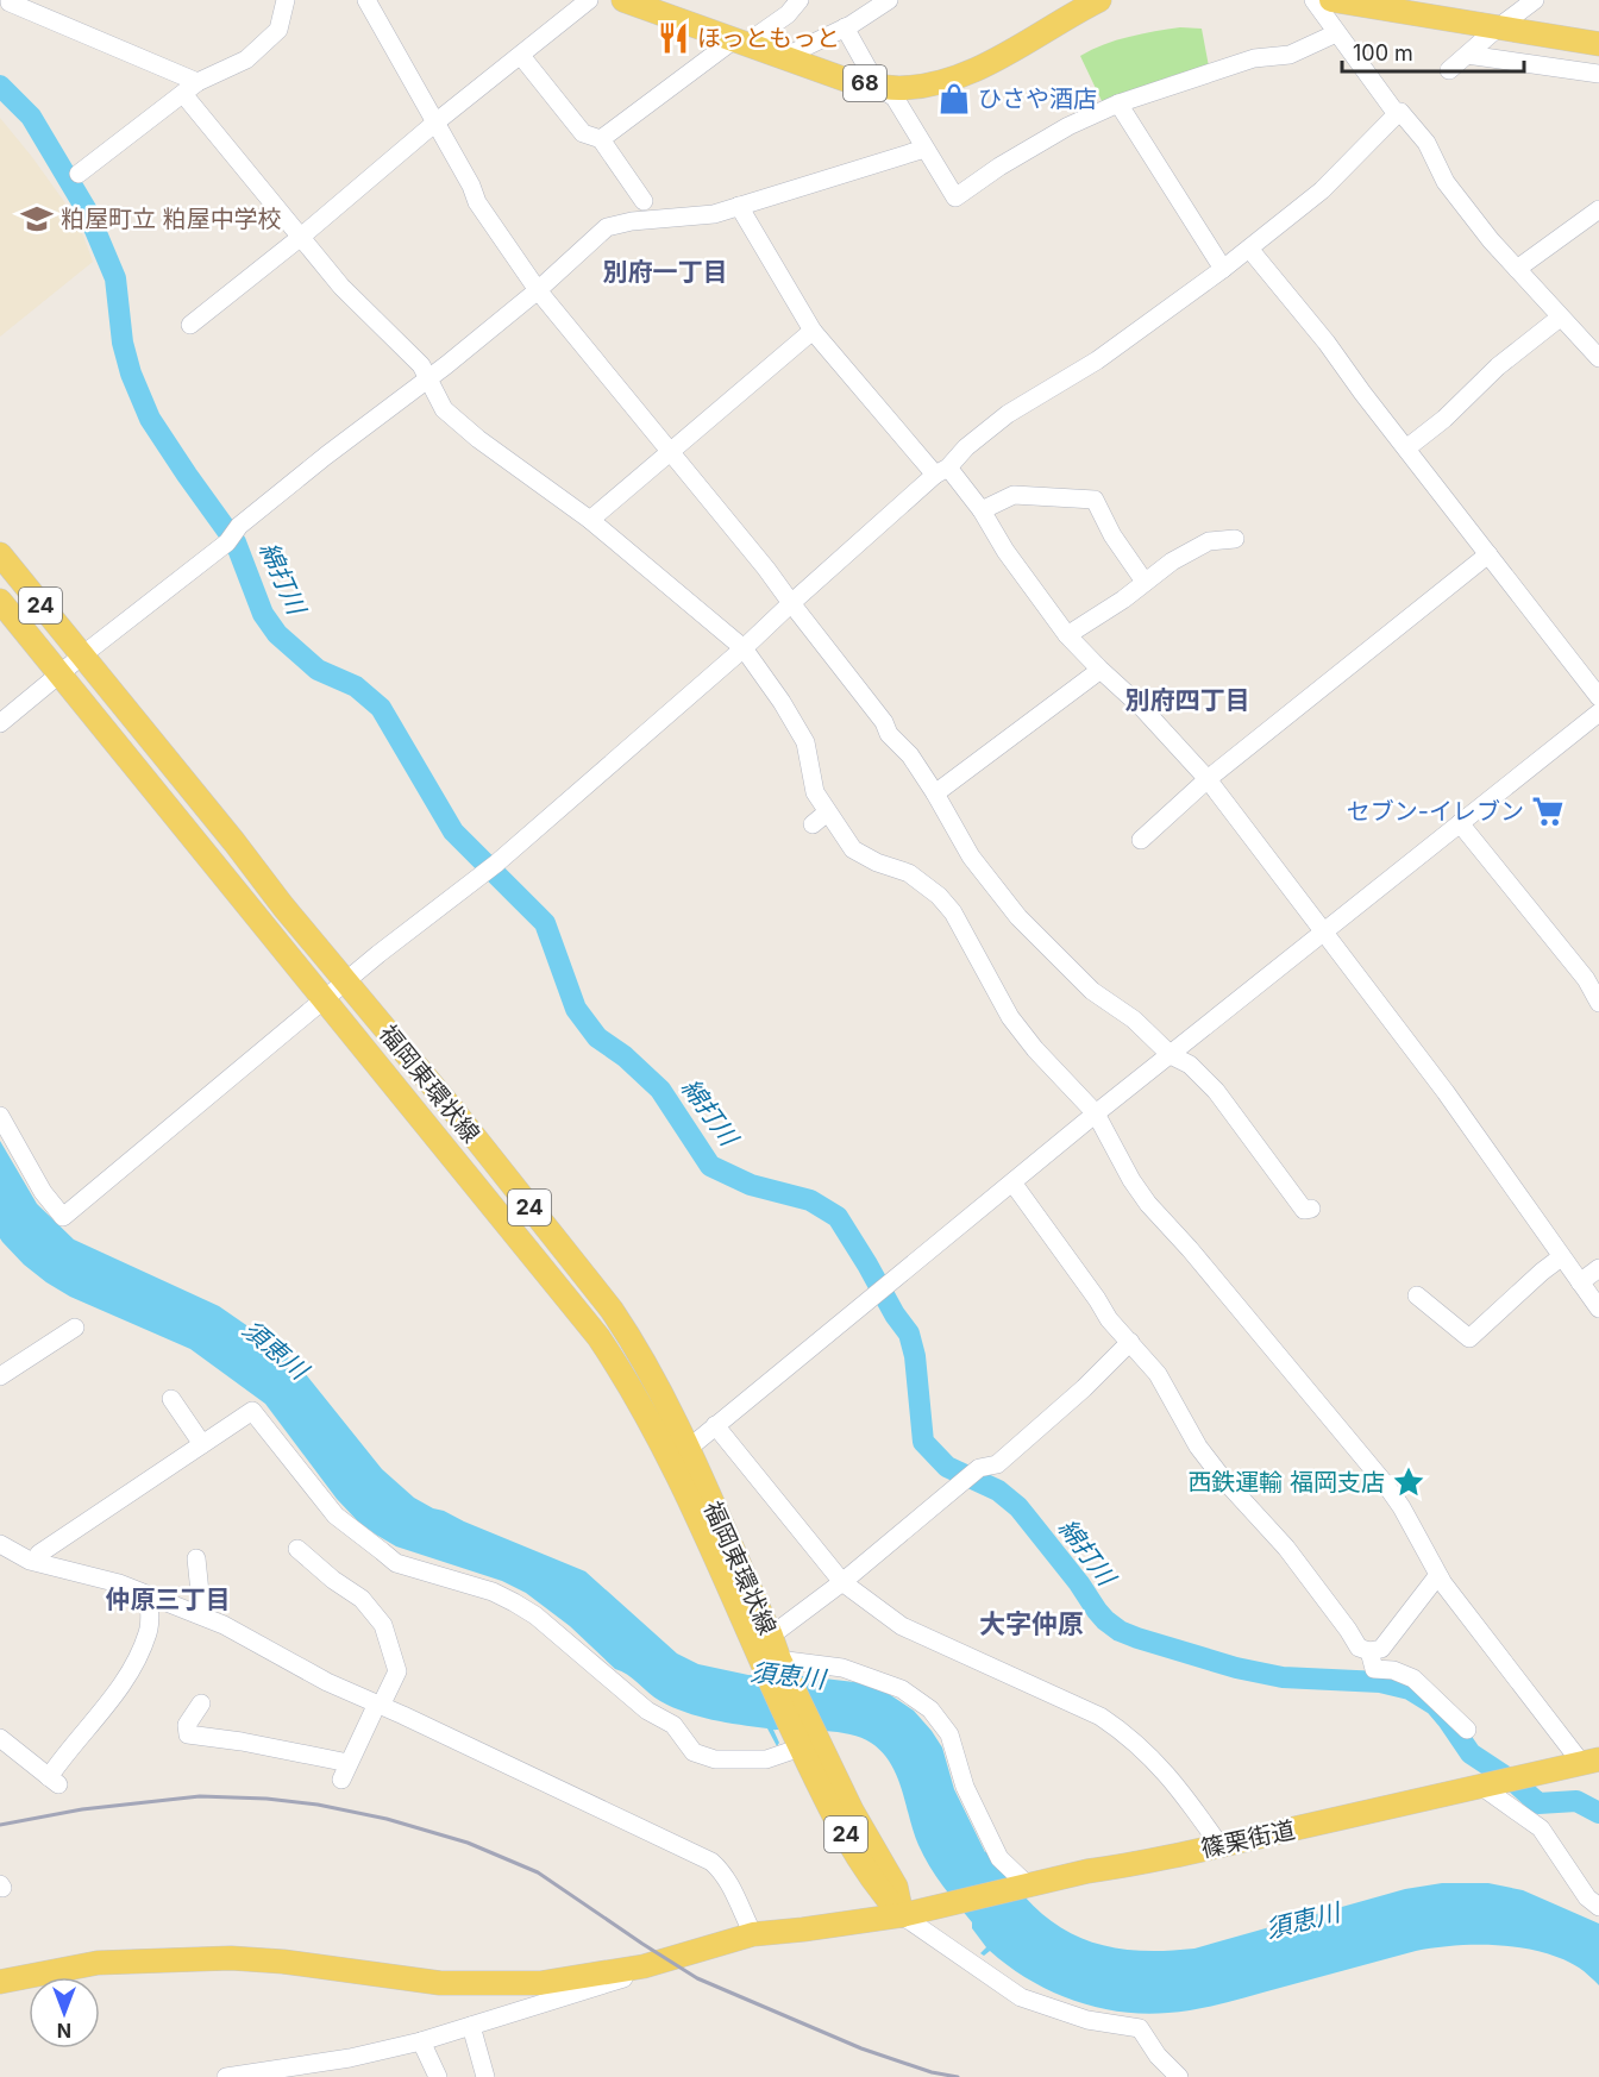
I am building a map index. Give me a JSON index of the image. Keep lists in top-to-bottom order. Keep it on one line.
{"streets":{"main road":["68","24","福岡東環状線","篠栗街道"]},"crossings":[["福岡東環状線","篠栗街道"]],"districts":["別府一丁目","別府四丁目","仲原三丁目","大字仲原"],"water":["綿打川","須恵川"],"places":{"restaurant":["ほっともっと"],"shop":["ひさや酒店"],"school or university":["粕屋町立 粕屋中学校"],"supermarket":["セブン-イレブン"],"place":["西鉄運輸 福岡支店"]},"scale_bar":"100 m","north":"bottom"}
